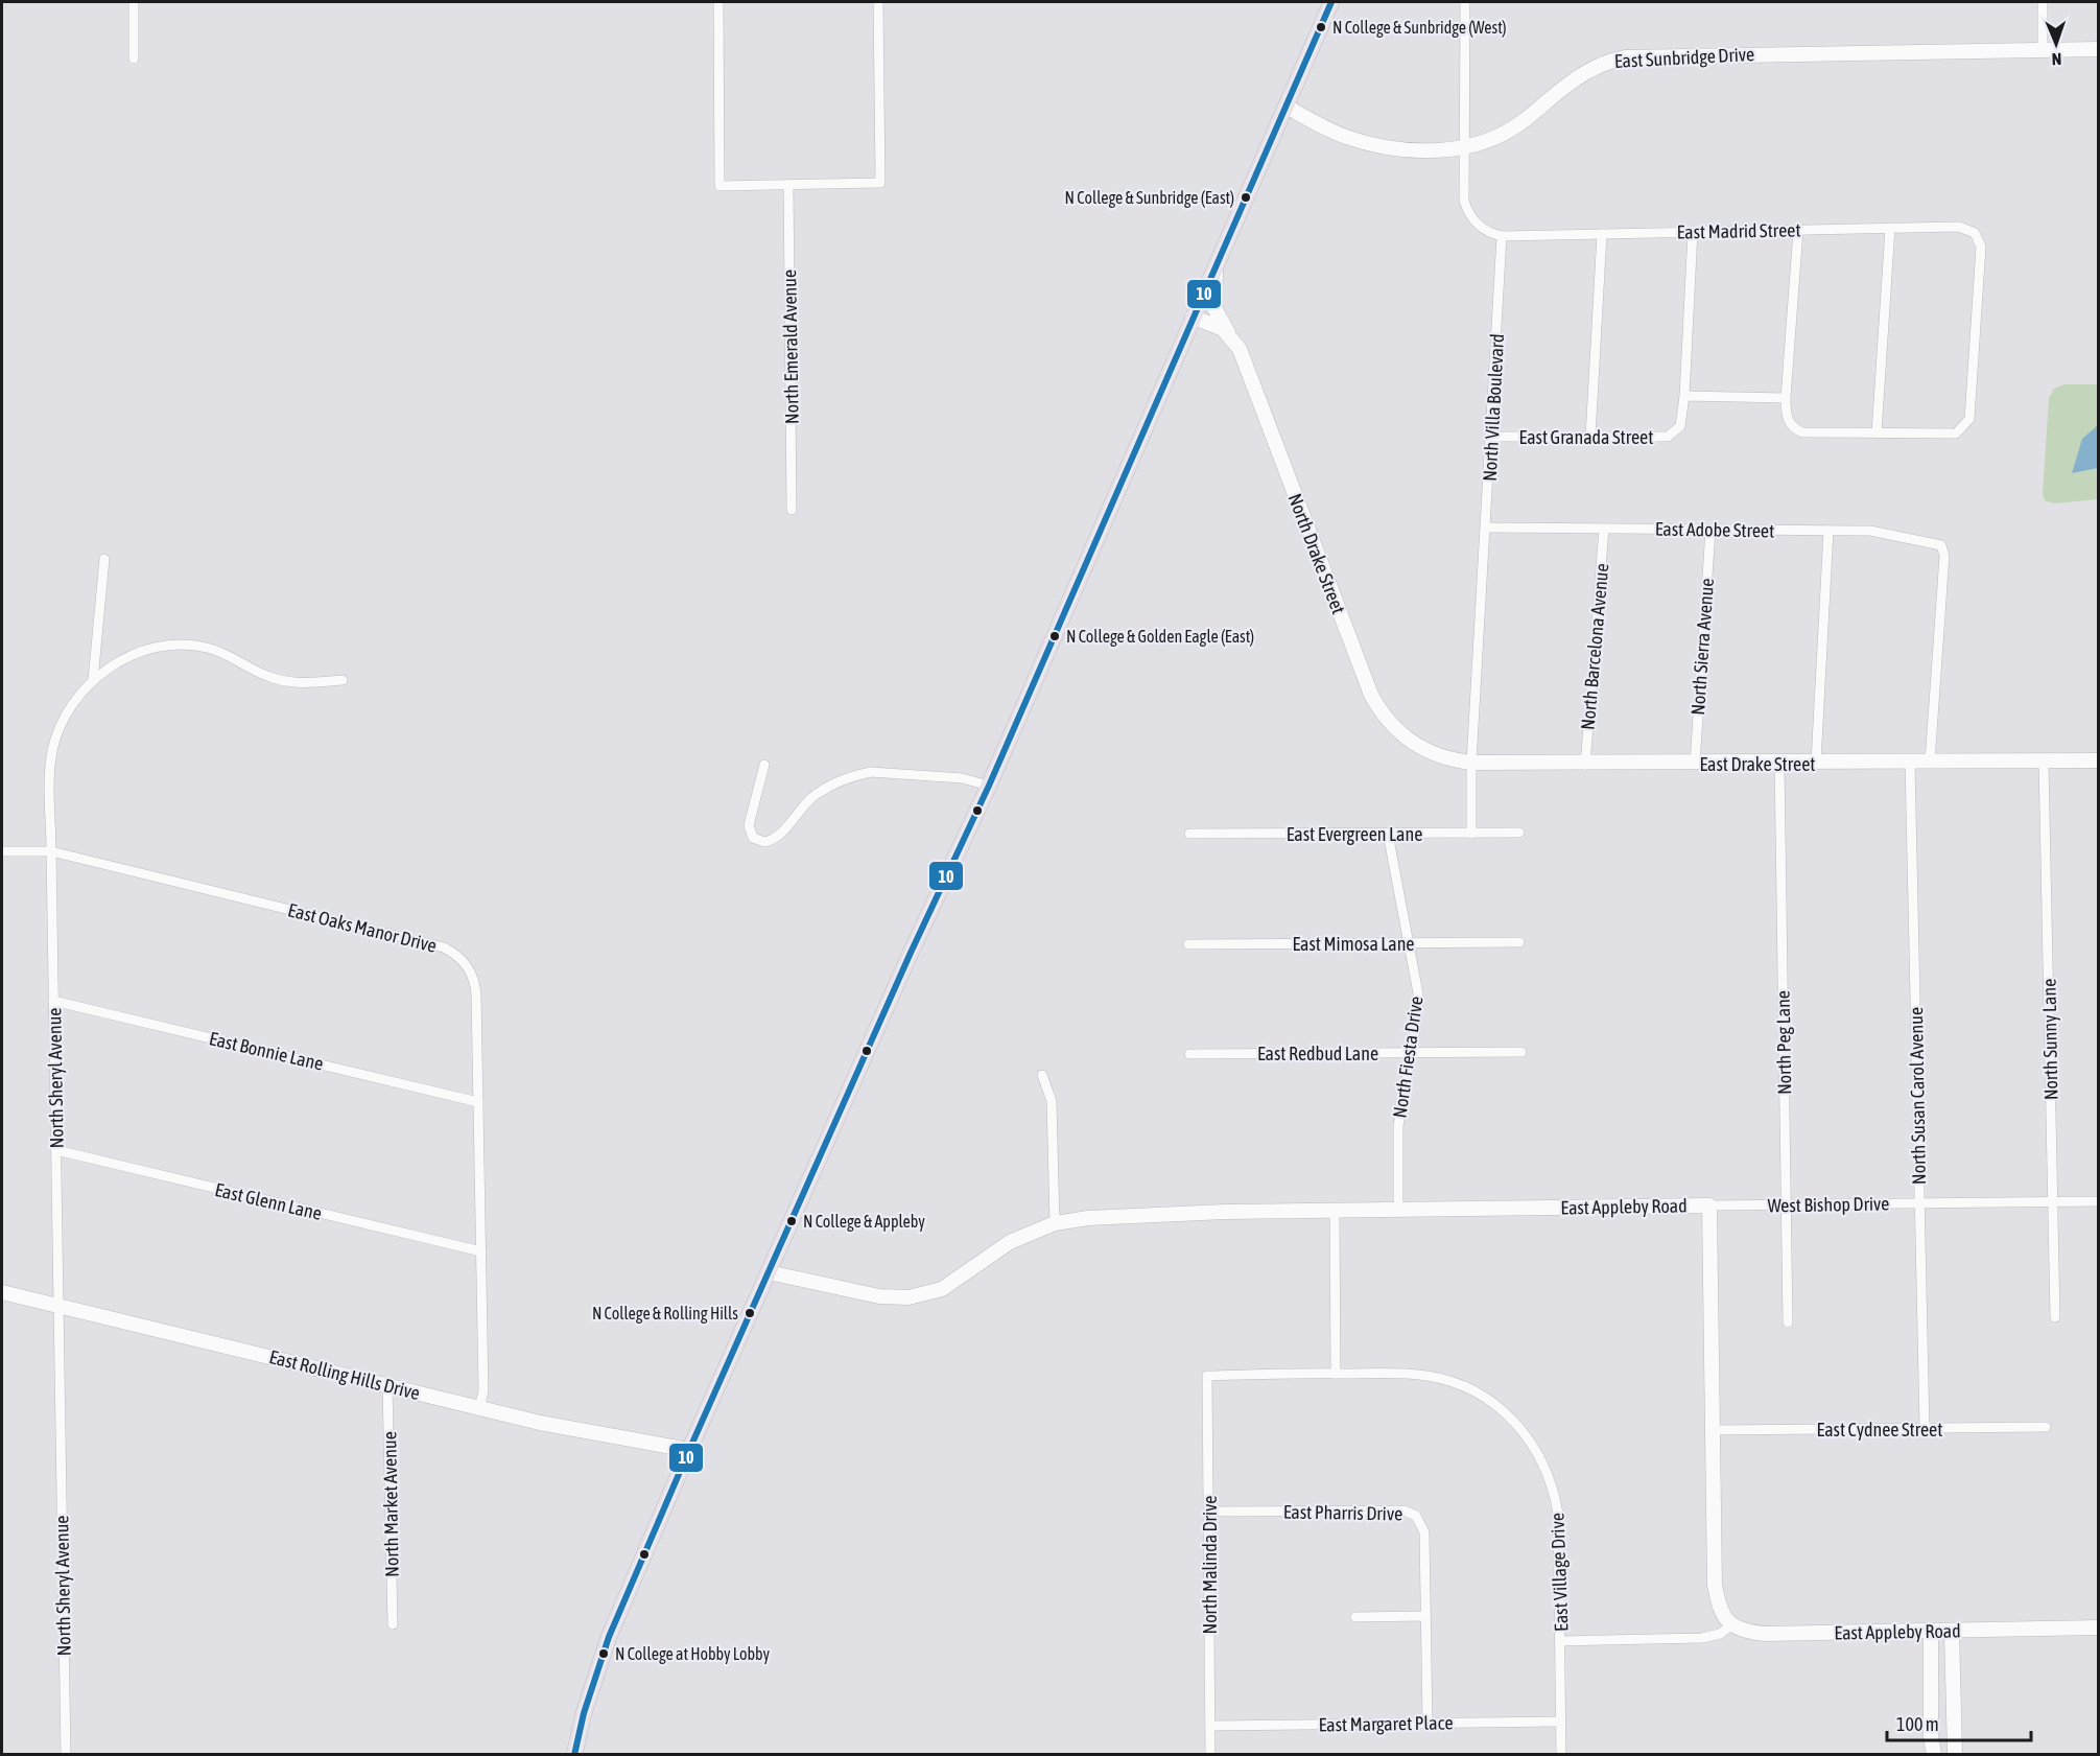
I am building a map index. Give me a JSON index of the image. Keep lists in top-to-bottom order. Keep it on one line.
{"streets":{"street":["East Sunbridge Drive","East Madrid Street","North Emerald Avenue","North Villa Boulevard","East Granada Street","East Adobe Street","North Drake Street","North Barcelona Avenue","North Sierra Avenue","East Drake Street","East Evergreen Lane","East Oaks Manor Drive","East Mimosa Lane","North Sunny Lane","North Peg Lane","East Bonnie Lane","East Redbud Lane","North Fiesta Drive","North Sheryl Avenue","North Susan Carol Avenue","East Glenn Lane","West Bishop Drive","East Appleby Road","East Rolling Hills Drive","East Cydnee Street","North Market Avenue","East Pharris Drive","North Malinda Drive","East Village Drive","East Margaret Place"]},"crossings":[["East Madrid Street","North Villa Boulevard"],["North Villa Boulevard","East Granada Street"],["North Villa Boulevard","East Adobe Street"],["North Villa Boulevard","North Drake Street"],["North Villa Boulevard","East Drake Street"],["North Villa Boulevard","East Evergreen Lane"],["East Adobe Street","North Barcelona Avenue"],["East Adobe Street","North Sierra Avenue"],["East Adobe Street","East Drake Street"],["North Drake Street","East Drake Street"],["North Barcelona Avenue","East Drake Street"],["North Sierra Avenue","East Drake Street"],["East Drake Street","North Sunny Lane"],["East Drake Street","North Peg Lane"],["East Drake Street","North Susan Carol Avenue"],["East Evergreen Lane","North Fiesta Drive"],["East Oaks Manor Drive","East Bonnie Lane"],["East Oaks Manor Drive","North Sheryl Avenue"],["East Oaks Manor Drive","East Glenn Lane"],["East Oaks Manor Drive","East Rolling Hills Drive"],["East Mimosa Lane","North Fiesta Drive"],["North Sunny Lane","West Bishop Drive"],["North Peg Lane","West Bishop Drive"],["East Bonnie Lane","North Sheryl Avenue"],["East Redbud Lane","North Fiesta Drive"],["North Fiesta Drive","East Appleby Road"],["North Sheryl Avenue","East Glenn Lane"],["North Sheryl Avenue","East Rolling Hills Drive"],["North Susan Carol Avenue","West Bishop Drive"],["North Susan Carol Avenue","East Cydnee Street"],["West Bishop Drive","East Appleby Road"],["East Appleby Road","East Cydnee Street"],["East Rolling Hills Drive","North Market Avenue"],["East Pharris Drive","North Malinda Drive"],["East Pharris Drive","East Margaret Place"],["North Malinda Drive","East Village Drive"],["North Malinda Drive","East Margaret Place"],["East Village Drive","East Margaret Place"]],"places":["N College & Sunbridge (West)","N College & Sunbridge (East)","N College & Golden Eagle (East)","N College & Appleby","N College & Rolling Hills","N College at Hobby Lobby"],"lines":["transit line 10"],"scale_bar":"100 m","north":"bottom"}
